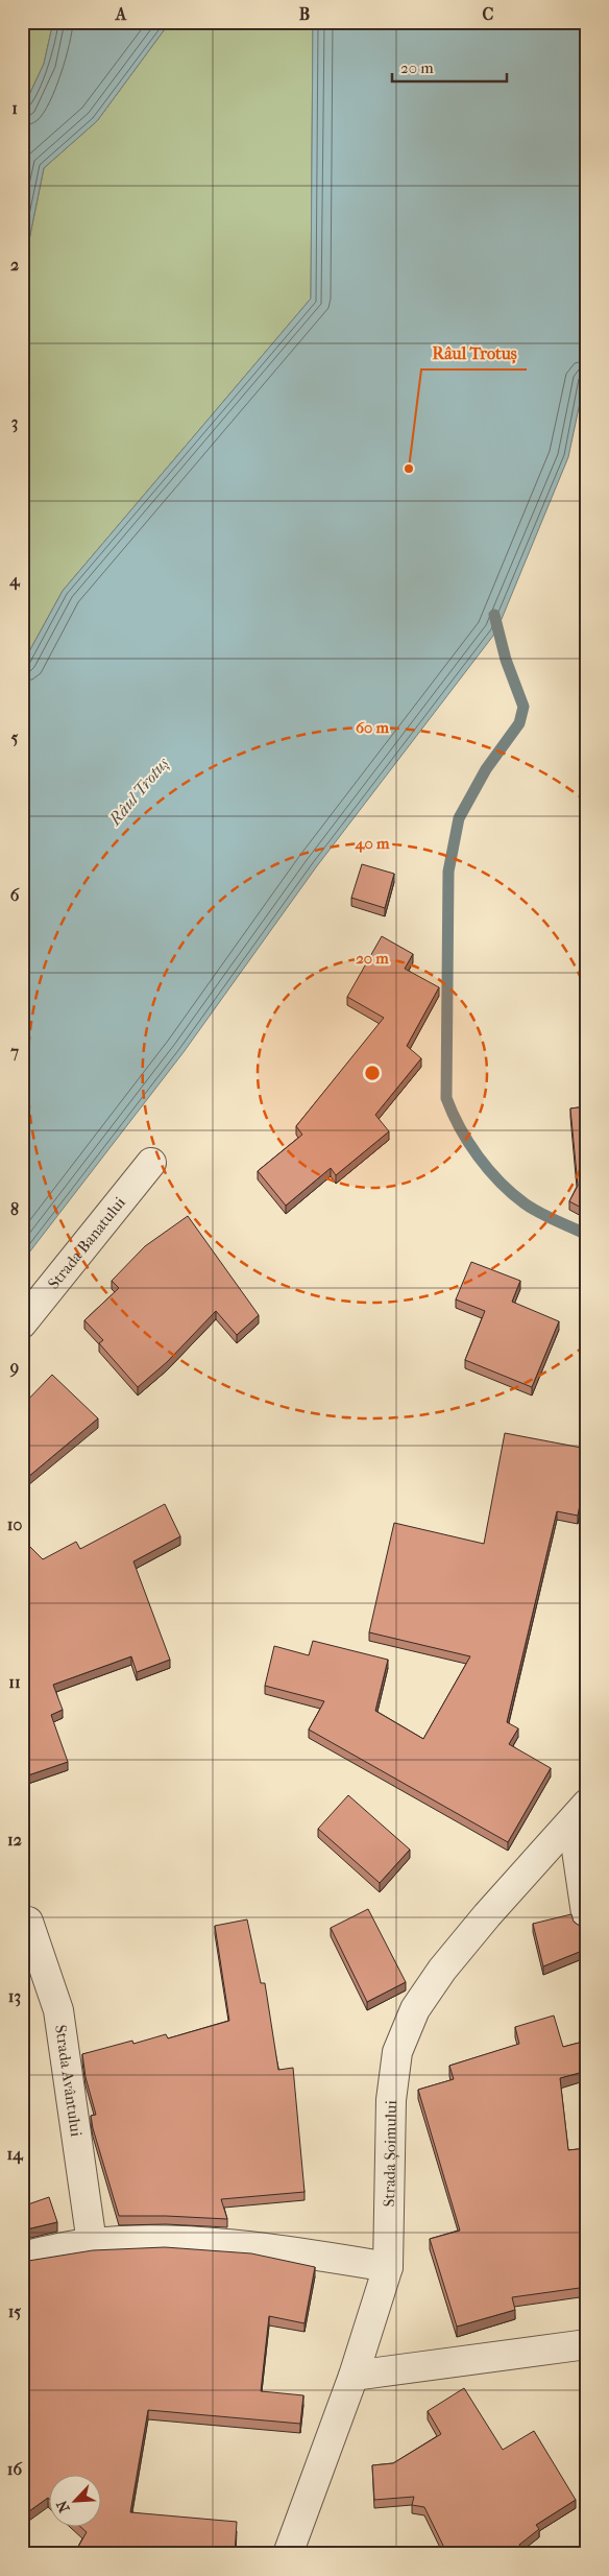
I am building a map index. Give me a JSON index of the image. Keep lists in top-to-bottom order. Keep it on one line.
{"streets":{"street":["Strada Banatului","Strada Avântului","Strada Șoimului"]},"water":["Râul Trotuș"],"places":["Râul Trotuș"],"scale_bar":"20 m","north":"bottom left","grid":{"columns":["A","B","C"],"rows":["1","2","3","4","5","6","7","8","9","10","11","12","13","14","15","16"]},"rings":["60 m","40 m","20 m"]}
